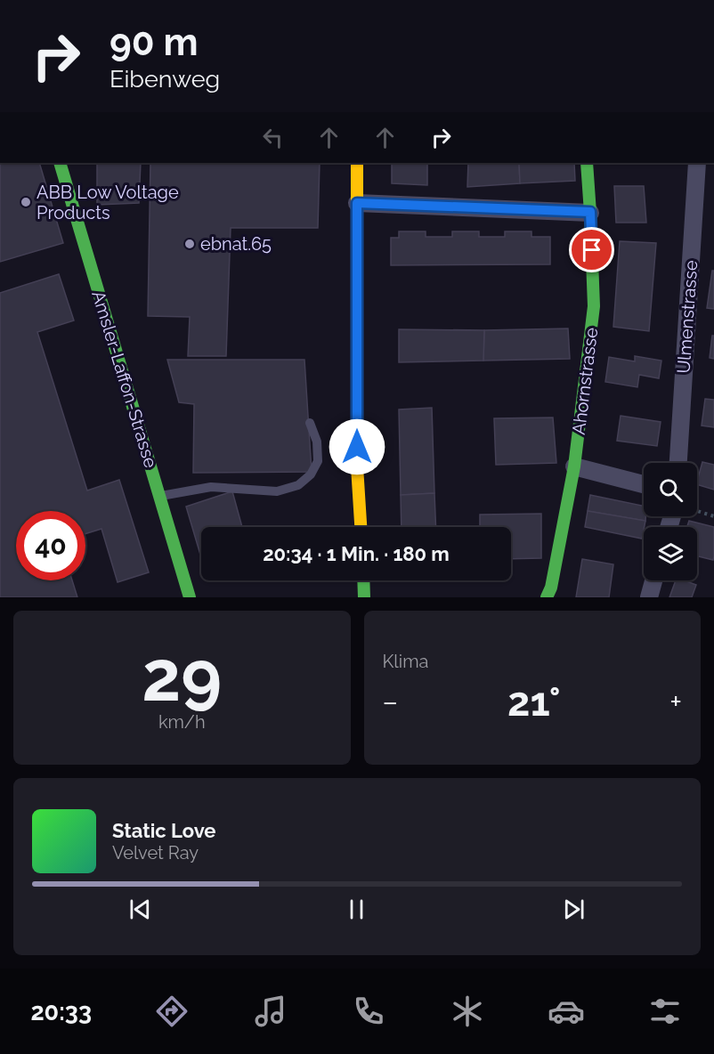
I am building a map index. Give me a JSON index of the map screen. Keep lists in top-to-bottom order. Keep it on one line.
{"streets":{"street":["Ulmenstrasse","Amsler-Laffon-Strasse","Ahornstrasse"]},"places":["ABB Low Voltage Products","ebnat.65"],"page":{"turn":["90 m","Eibenweg"],"limit":"40","trip":"20:34 · 1 Min. · 180 m","tile":[["29","km/h"],"Klima"],"heat":["−","21°","+"],"song":["Static Love","Velvet Ray"],"tabs":"20:33"}}
